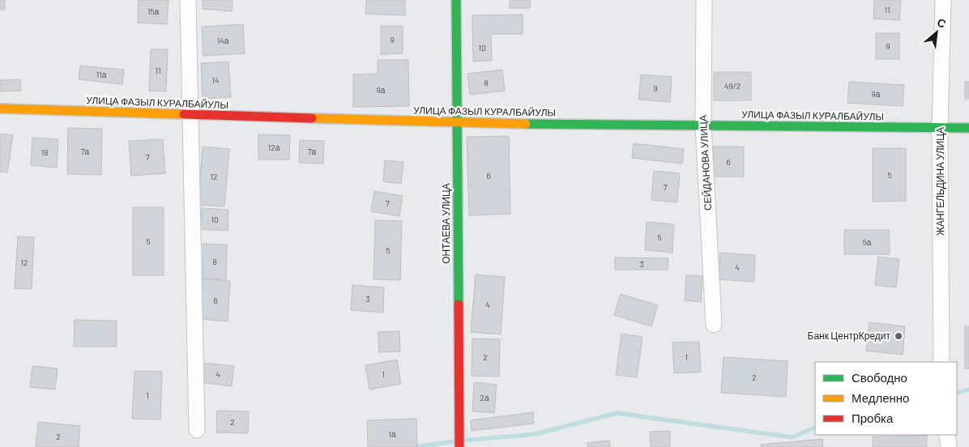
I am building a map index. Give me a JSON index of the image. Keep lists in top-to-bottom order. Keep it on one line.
{"streets":{"street":["УЛИЦА ФАЗЫЛ КУРАЛБАЙУЛЫ","СЕЙДАНОВА УЛИЦА","ЖАНГЕЛЬДИНА УЛИЦА","ОНТАЕВА УЛИЦА"]},"crossings":[["УЛИЦА ФАЗЫЛ КУРАЛБАЙУЛЫ","СЕЙДАНОВА УЛИЦА"],["УЛИЦА ФАЗЫЛ КУРАЛБАЙУЛЫ","ЖАНГЕЛЬДИНА УЛИЦА"],["УЛИЦА ФАЗЫЛ КУРАЛБАЙУЛЫ","ОНТАЕВА УЛИЦА"]],"places":["Банк ЦентрКредит"],"house_numbers":["11","15а","9","14а","9","10","11","11а","14","8","49/2","9","9а","9а","12а","7а","7а","18","7","6","5","6","12","7","7","10","5","5","5а","5","8","12","3","4","3","6","4","2","1","4","1","2","1","2а","2","1а","2"],"legend":["Свободно","Медленно","Пробка"],"north":"top right"}
